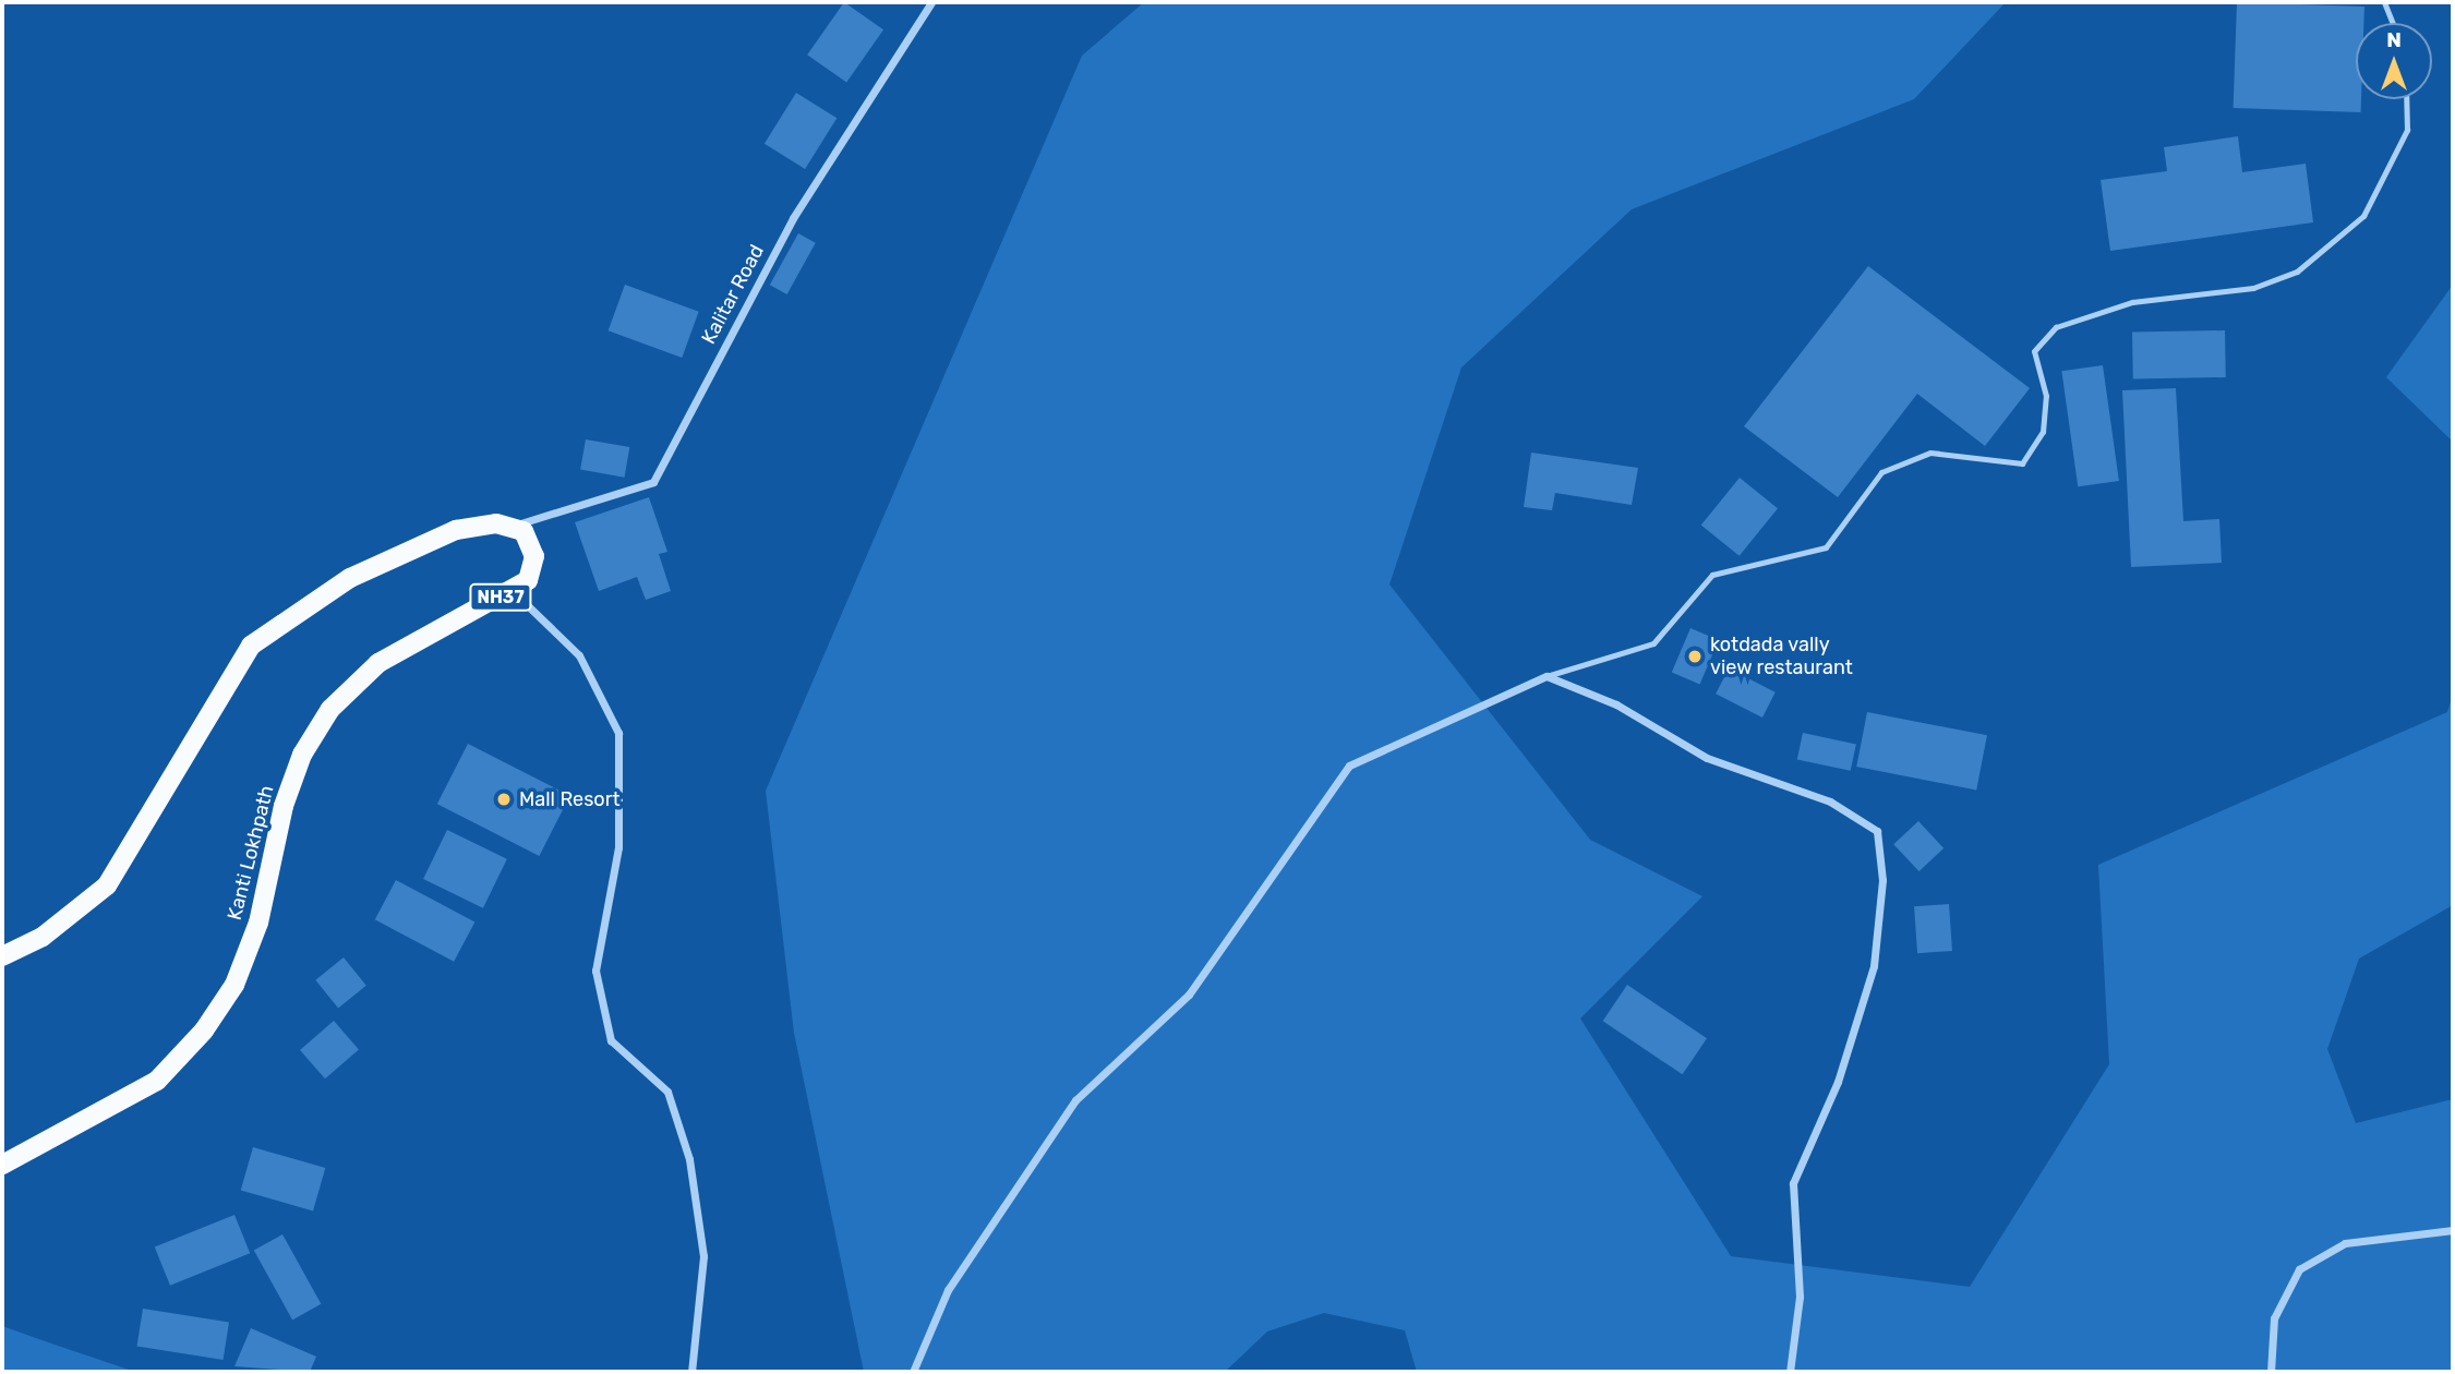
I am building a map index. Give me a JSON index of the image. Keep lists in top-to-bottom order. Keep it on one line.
{"streets":{"main road":["NH37","Kanti Lokhpath"],"street":["Kalitar Road"]},"crossings":[["Kalitar Road","NH37"],["NH37","Kanti Lokhpath"]],"places":["kotdada vally view restaurant","Mall Resort"],"north":"top"}
